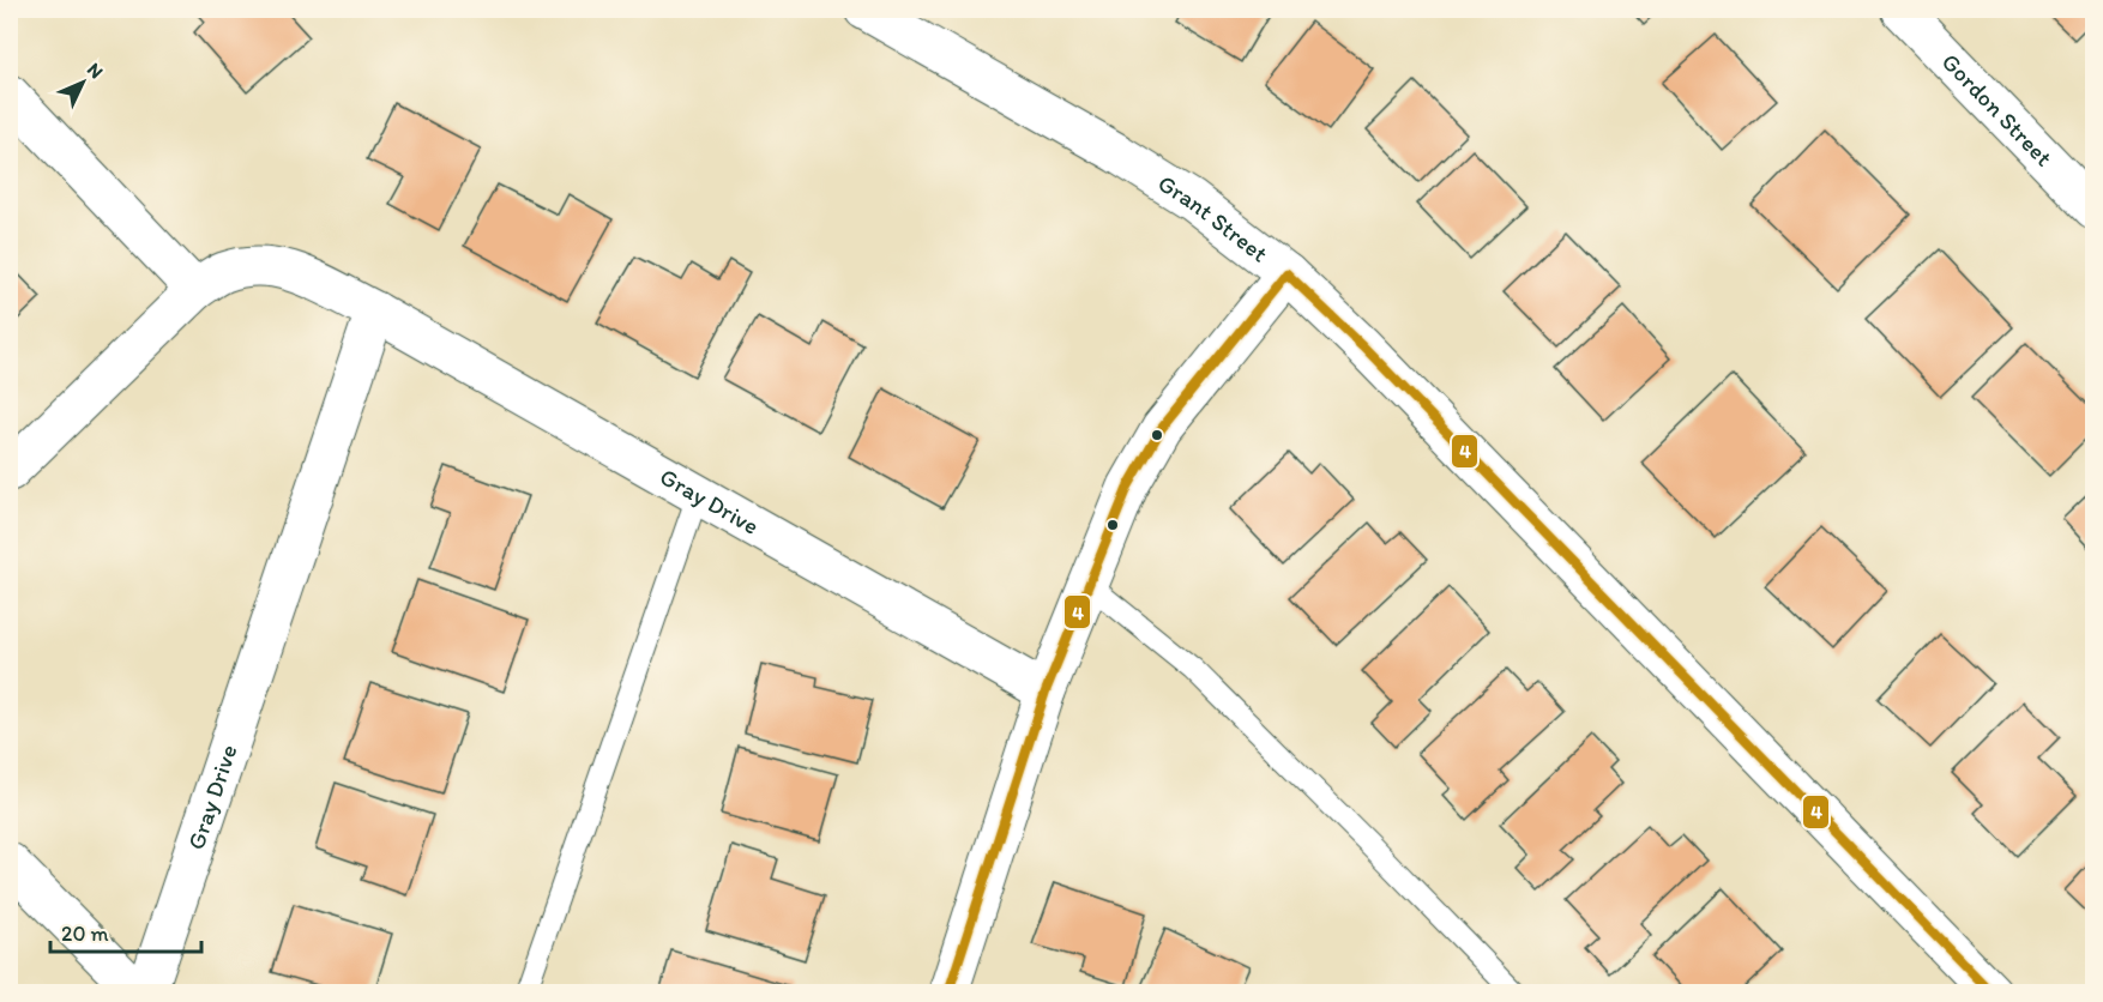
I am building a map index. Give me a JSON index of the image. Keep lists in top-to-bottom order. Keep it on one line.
{"streets":{"street":["Gordon Street","Grant Street","Gray Drive"]},"lines":["transit line 4"],"scale_bar":"20 m","north":"top right"}
